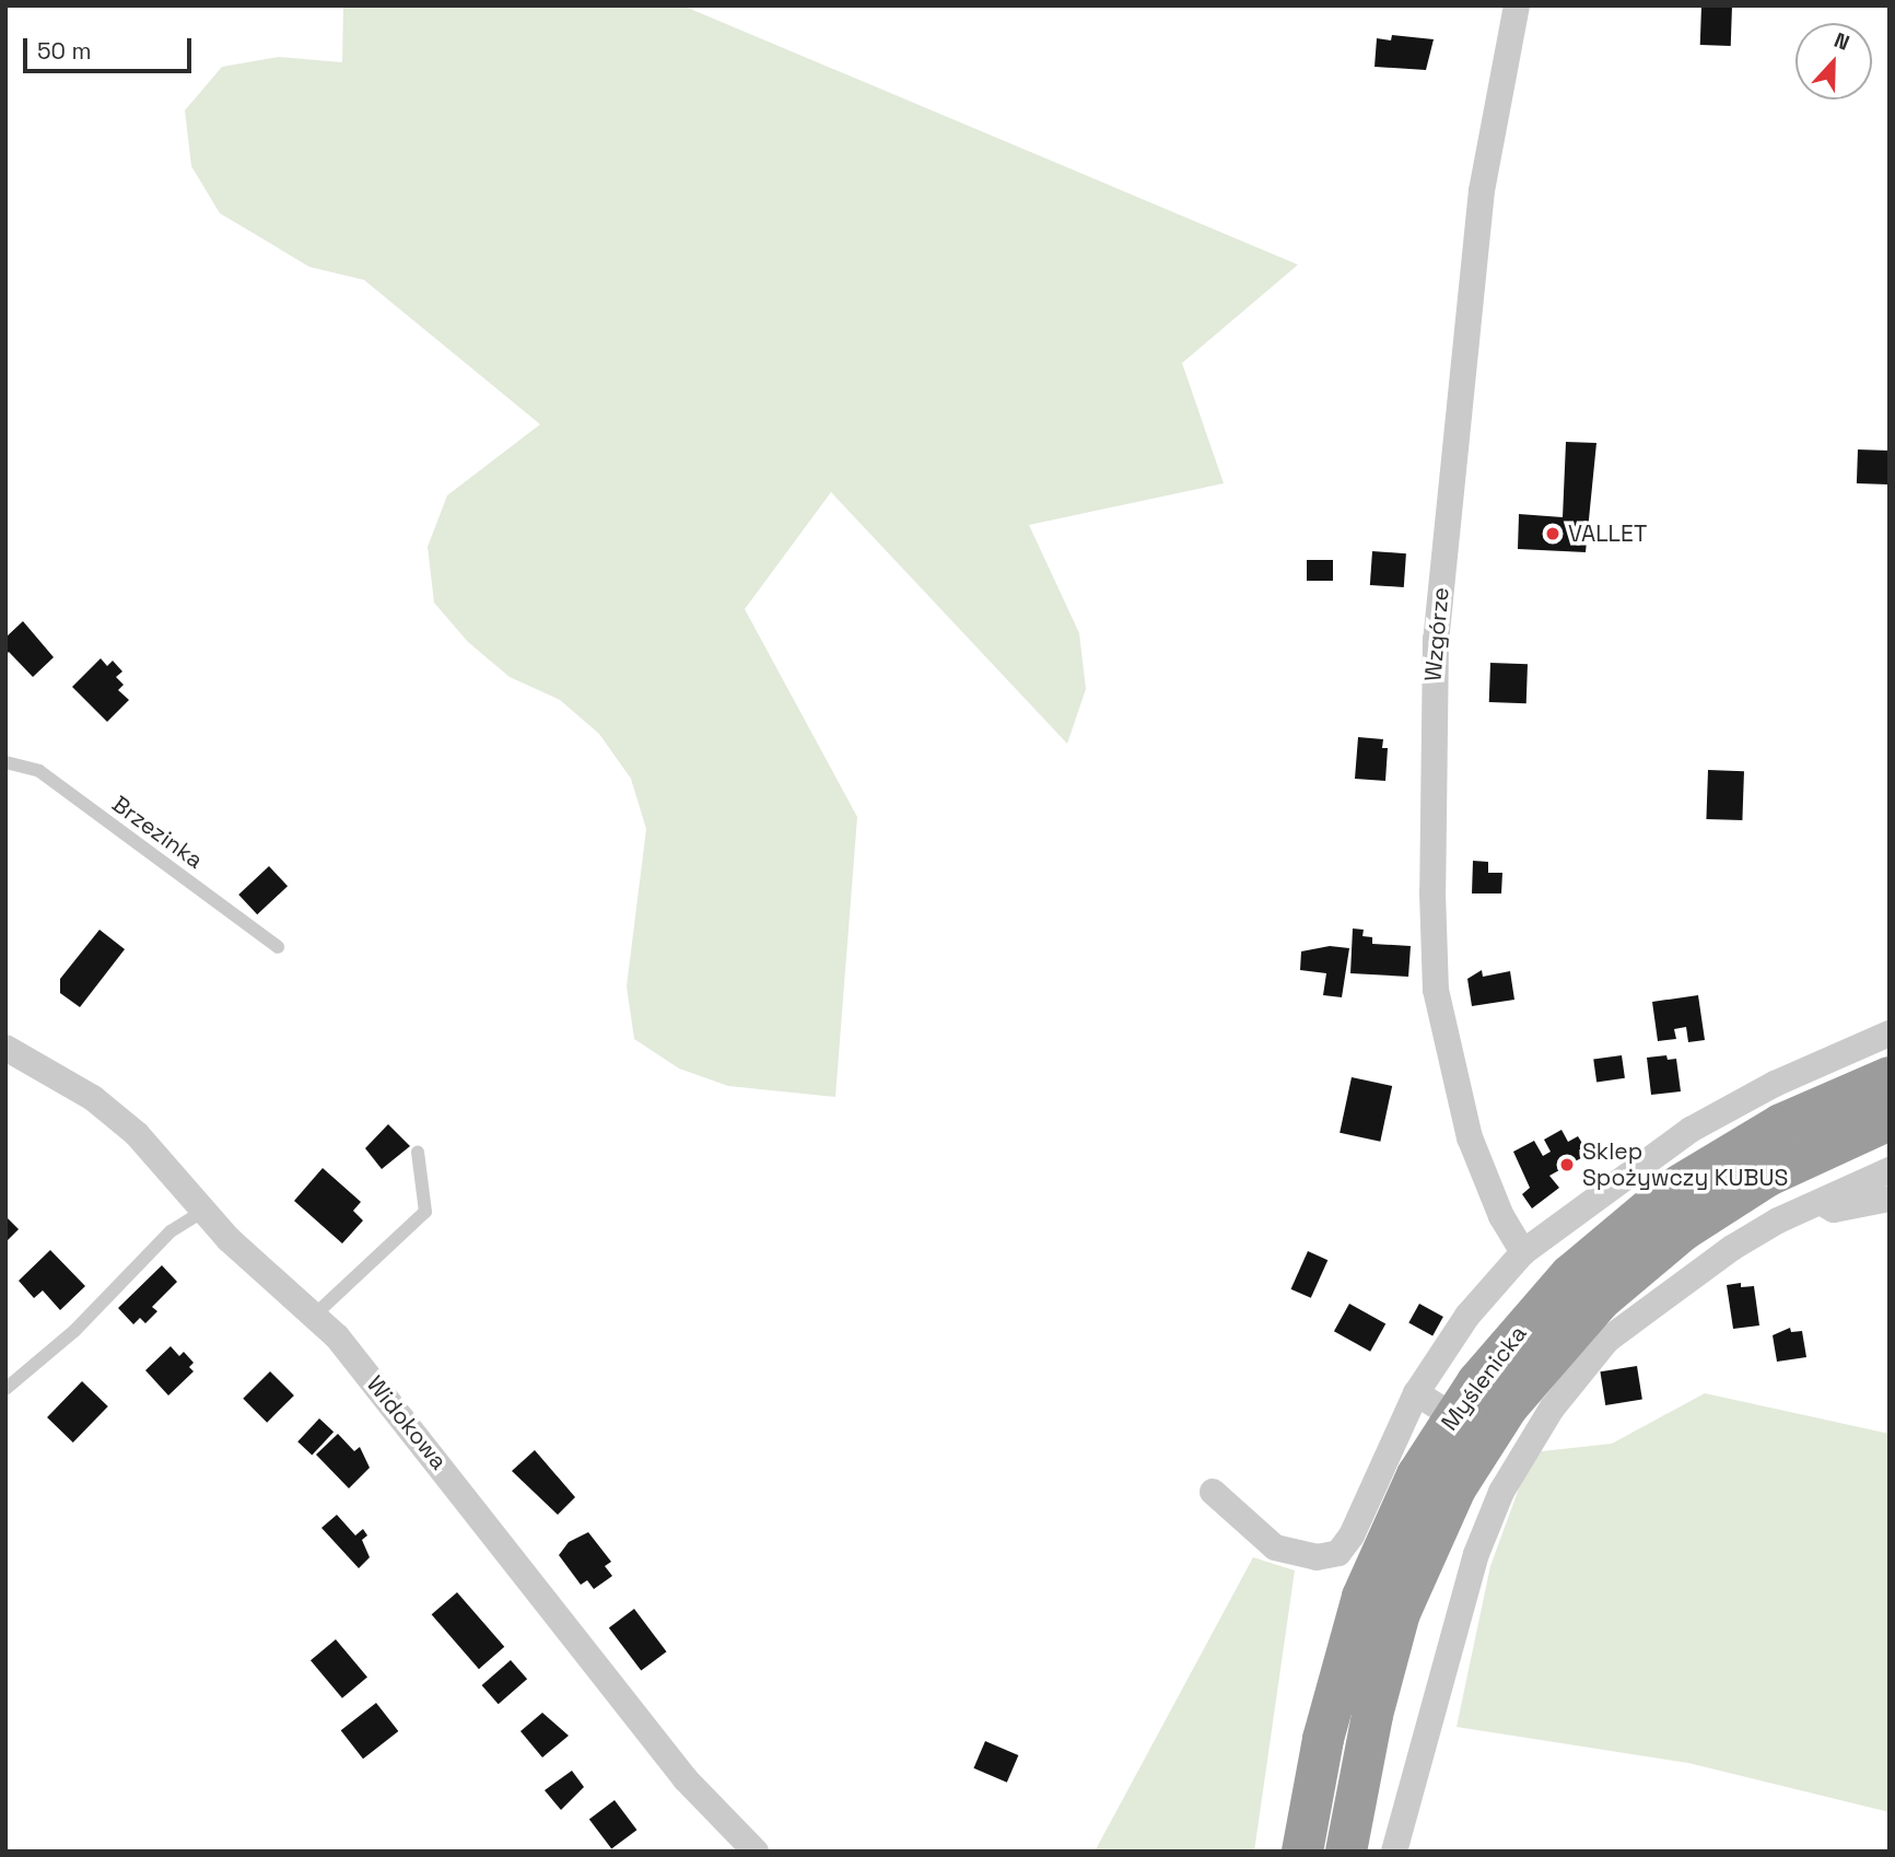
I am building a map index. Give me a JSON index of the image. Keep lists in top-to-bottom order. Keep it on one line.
{"streets":{"highway":["Myślenicka"],"street":["Wzgórze","Widokowa"],"lane":["Brzezinka"]},"places":["VALLET","Sklep Spożywczy KUBUS"],"scale_bar":"50 m","north":"top"}
